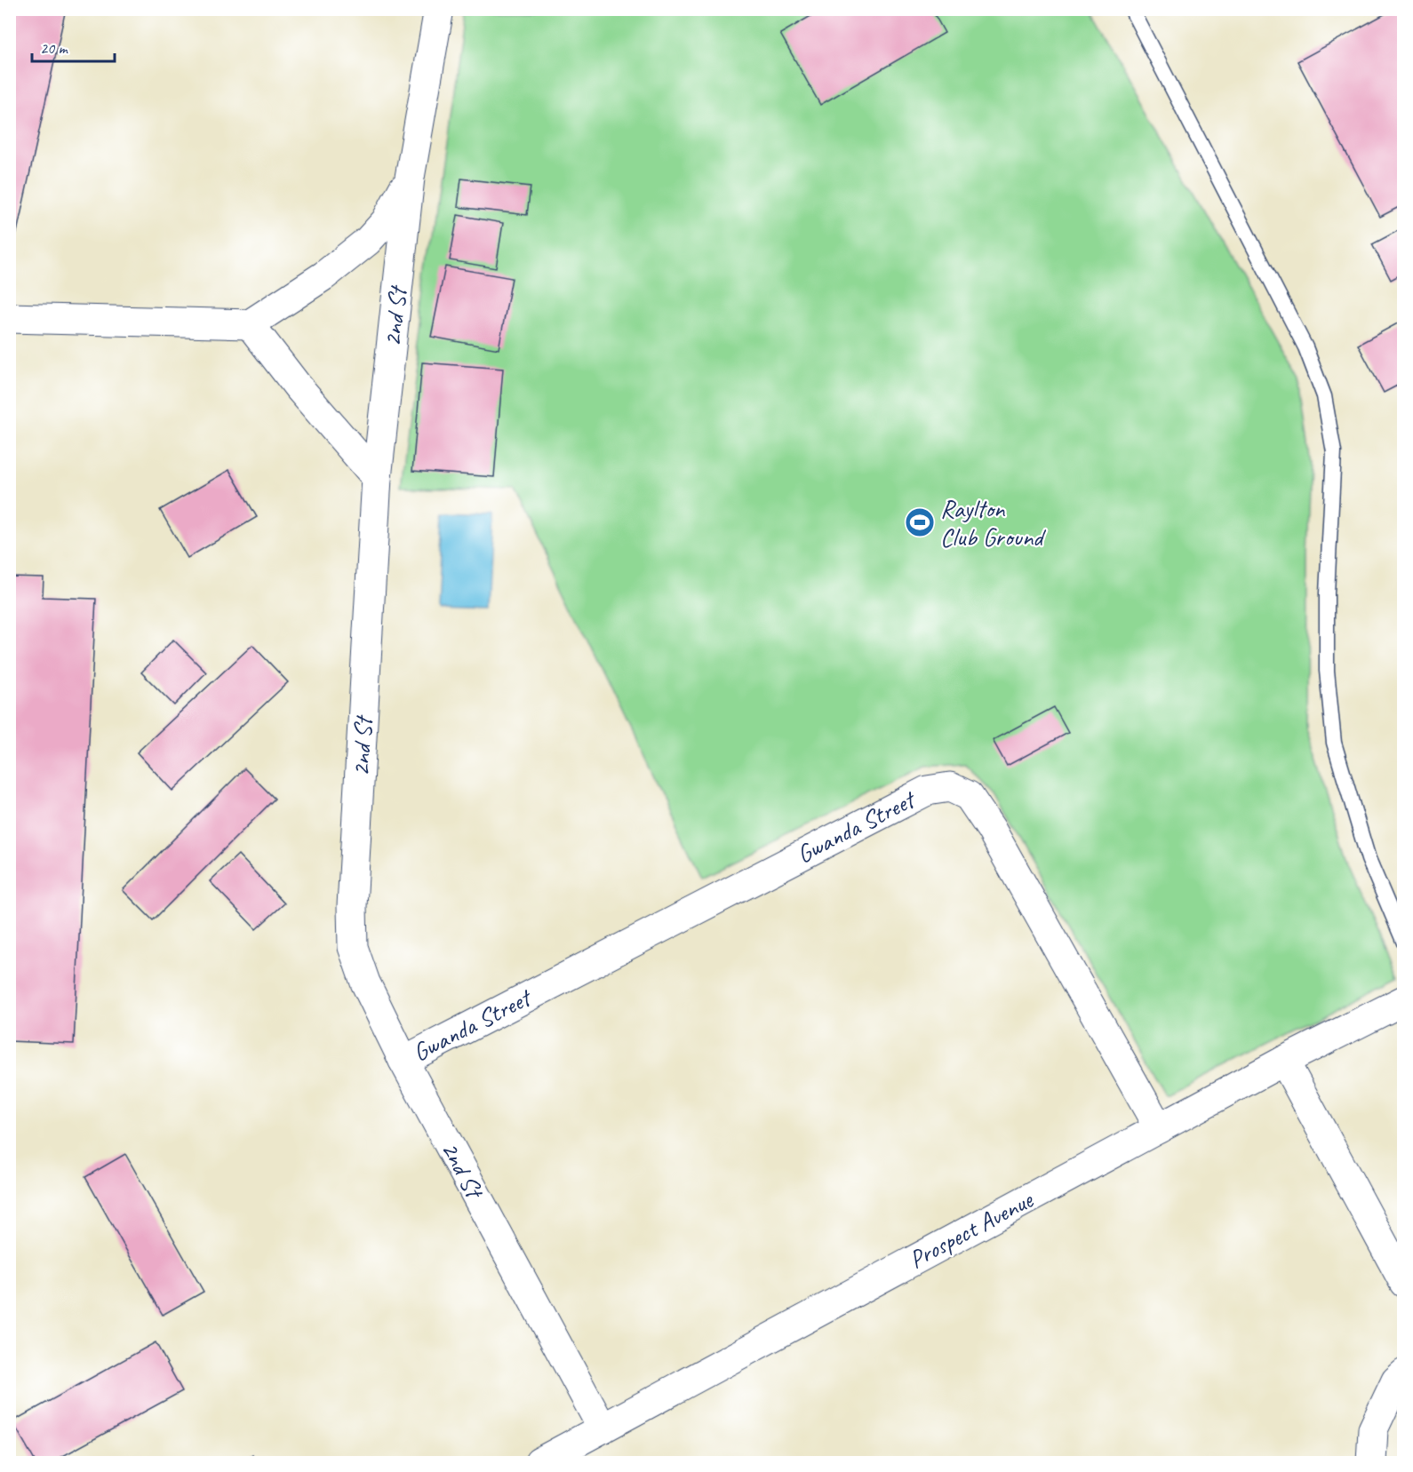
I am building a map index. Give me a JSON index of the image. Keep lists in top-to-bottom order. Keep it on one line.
{"streets":{"street":["2nd St","Gwanda Street","Prospect Avenue"]},"crossings":[["2nd St","Gwanda Street"],["2nd St","Prospect Avenue"],["Gwanda Street","Prospect Avenue"]],"places":{"sports":["Raylton Club Ground"]},"scale_bar":"20 m"}
